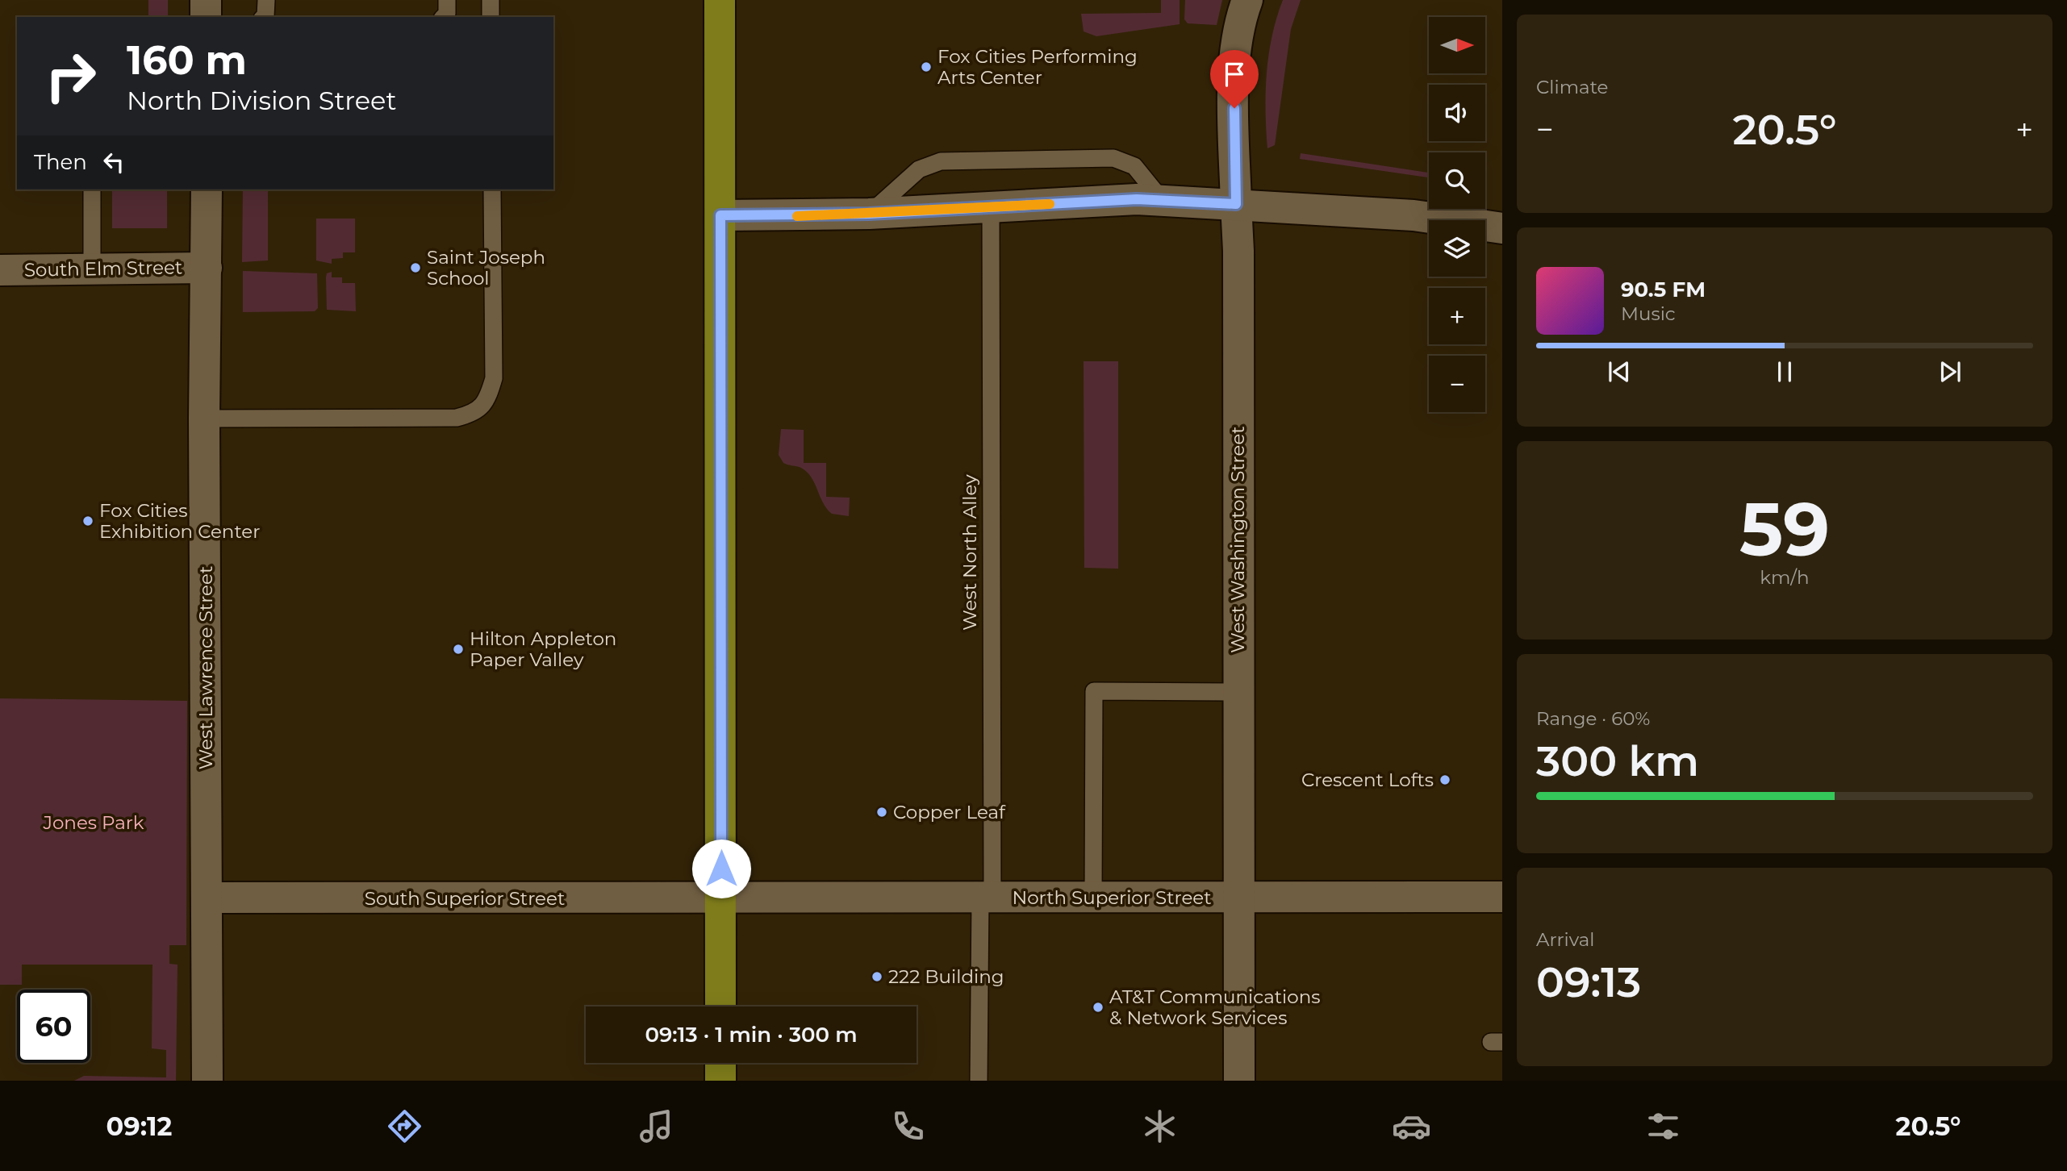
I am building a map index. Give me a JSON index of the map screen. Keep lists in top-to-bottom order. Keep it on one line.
{"streets":{"street":["South Elm Street","West Washington Street","West Lawrence Street","North Superior Street","South Superior Street"],"lane":["West North Alley"]},"crossings":[["South Elm Street","West Lawrence Street"],["West Washington Street","North Superior Street"],["West North Alley","North Superior Street"],["West Lawrence Street","South Superior Street"],["North Superior Street","South Superior Street"]],"parks":["Jones Park"],"places":["Fox Cities Performing Arts Center","Saint Joseph School","Fox Cities Exhibition Center","Hilton Appleton Paper Valley","Crescent Lofts","Copper Leaf","222 Building","AT&T Communications & Network Services"],"north":"right","page":{"tile":["Climate",["59","km/h"],["Range · 60%","300 km"],["Arrival","09:13"]],"map_buttons":["+","−"],"turn":["160 m","North Division Street"],"heat":["−","20.5°","+"],"then":"Then","song":["90.5 FM","Music"],"limit":"60","trip":"09:13 · 1 min · 300 m","tabs":["09:12","20.5°"]}}
